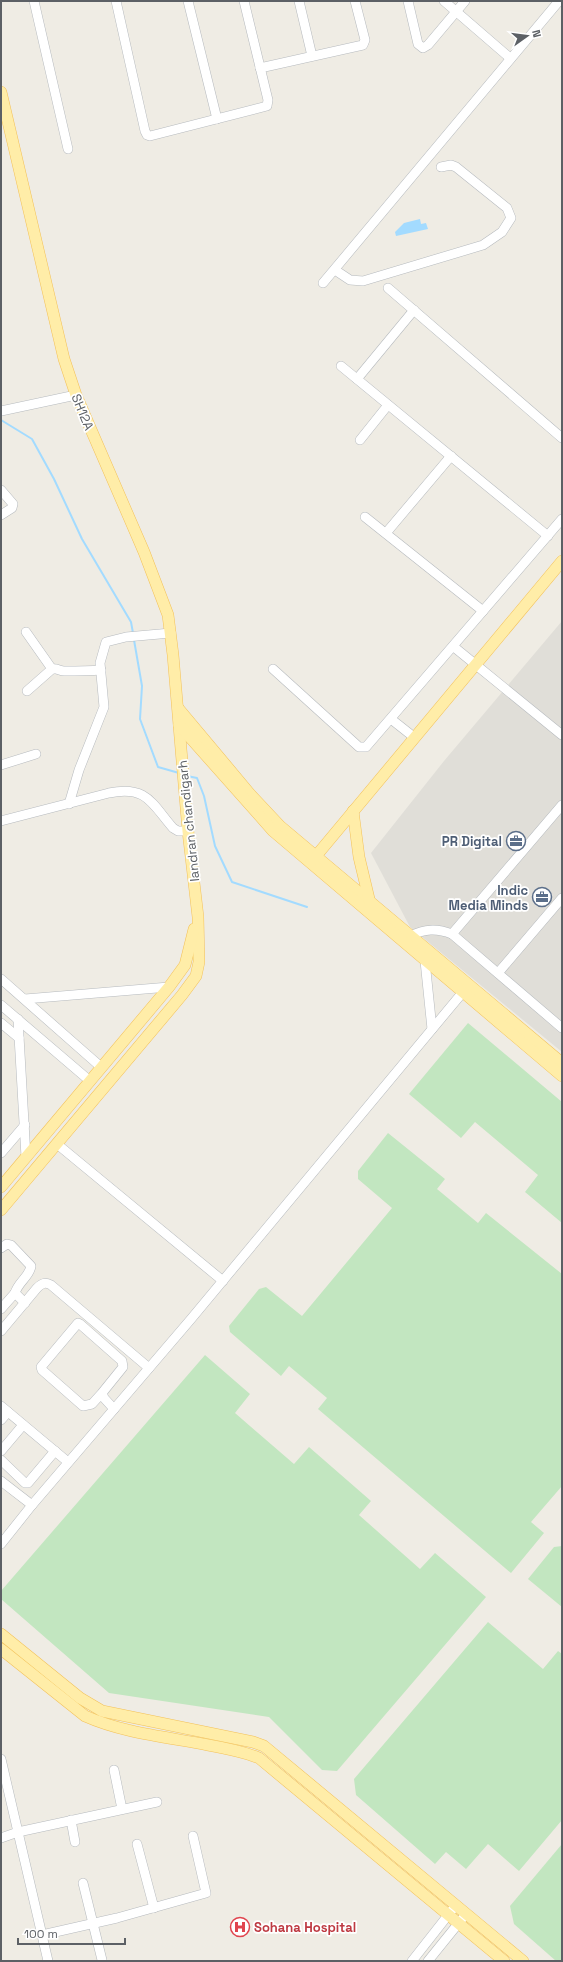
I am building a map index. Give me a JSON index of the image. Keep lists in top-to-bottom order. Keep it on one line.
{"streets":{"main road":["SH12A","landran chandigarh"]},"crossings":[["SH12A","landran chandigarh"]],"places":{"office":["PR Digital","Indic Media Minds"],"hospital":["Sohana Hospital"]},"scale_bar":"100 m","north":"right"}
